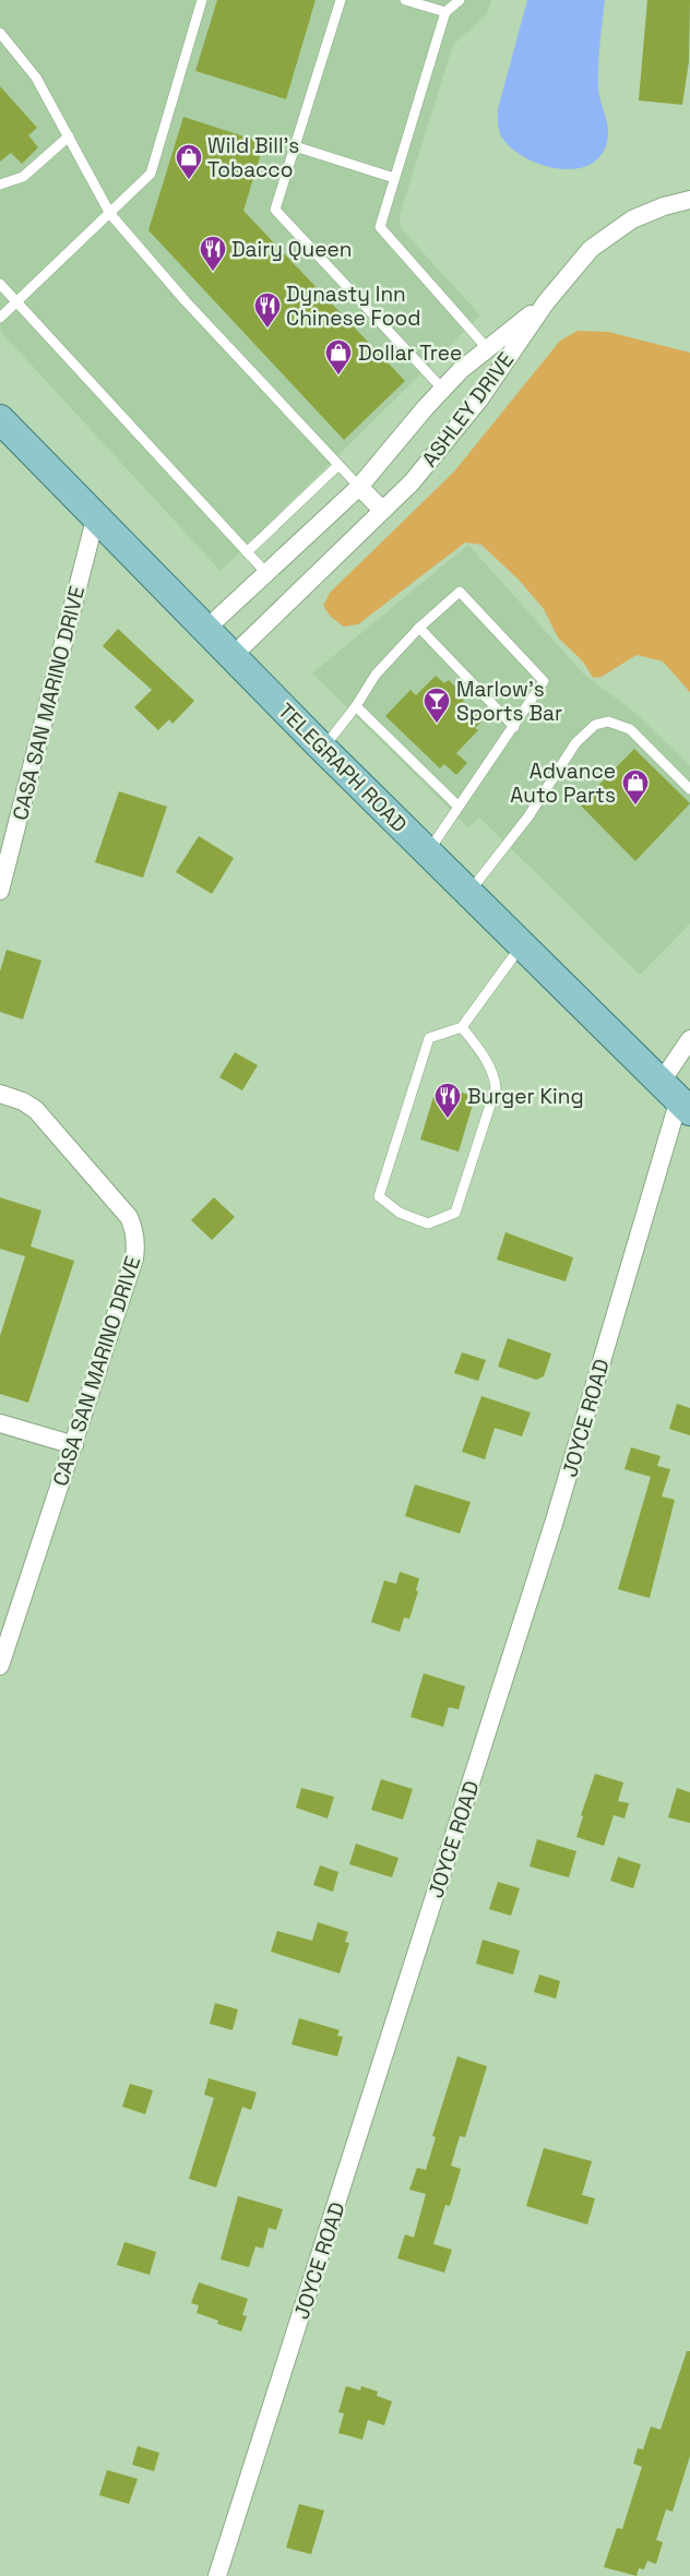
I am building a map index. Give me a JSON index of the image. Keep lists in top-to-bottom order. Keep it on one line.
{"streets":{"main road":["TELEGRAPH ROAD"],"street":["ASHLEY DRIVE","CASA SAN MARINO DRIVE","JOYCE ROAD"]},"crossings":[["ASHLEY DRIVE","TELEGRAPH ROAD"],["CASA SAN MARINO DRIVE","TELEGRAPH ROAD"],["TELEGRAPH ROAD","JOYCE ROAD"]],"places":{"shop":["Wild Bill's Tobacco","Dollar Tree","Advance Auto Parts"],"restaurant":["Dairy Queen","Dynasty Inn Chinese Food","Burger King"],"bar":["Marlow's Sports Bar"]}}
